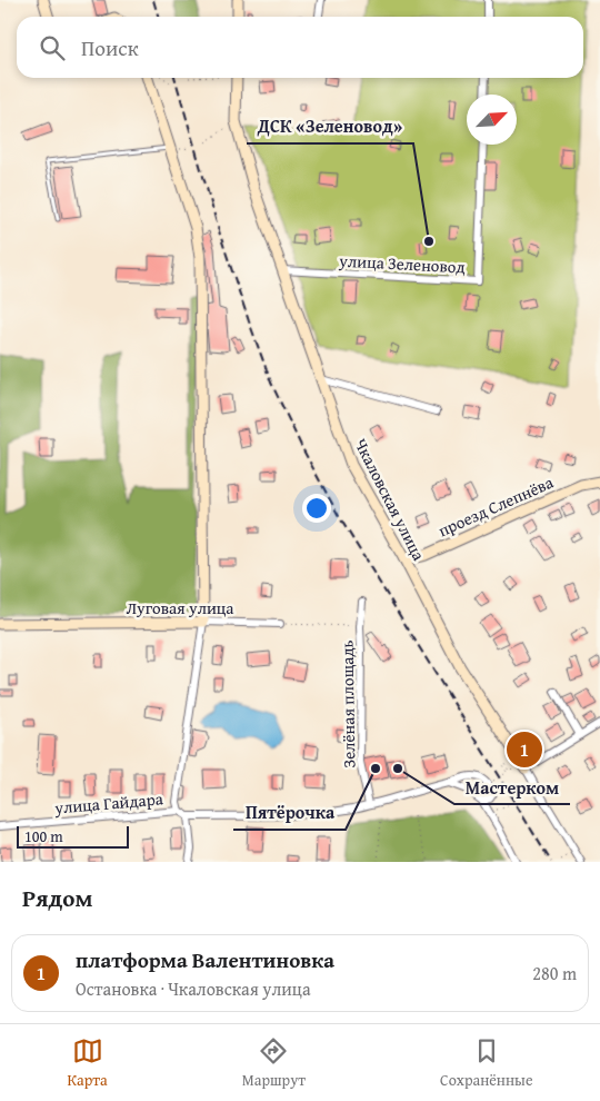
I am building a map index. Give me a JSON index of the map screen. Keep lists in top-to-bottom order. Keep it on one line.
{"streets":{"street":["улица Зеленовод","Чкаловская улица","проезд Слепнёва","Луговая улица","Зелёная площадь","улица Гайдара"]},"crossings":[["улица Зеленовод","Чкаловская улица"],["Чкаловская улица","проезд Слепнёва"]],"places":["ДСК «Зеленовод»","Пятёрочка","Мастерком"],"scale_bar":"100 m","north":"top right","page":{"search":"Поиск","pins":"1","scale":"100 m","heading":"Рядом","list":[{"mark":"1","name":"платформа Валентиновка","note":"Остановка · Чкаловская улица","value":"280 m"}],"nav":["Карта","Маршрут","Сохранённые"]}}
